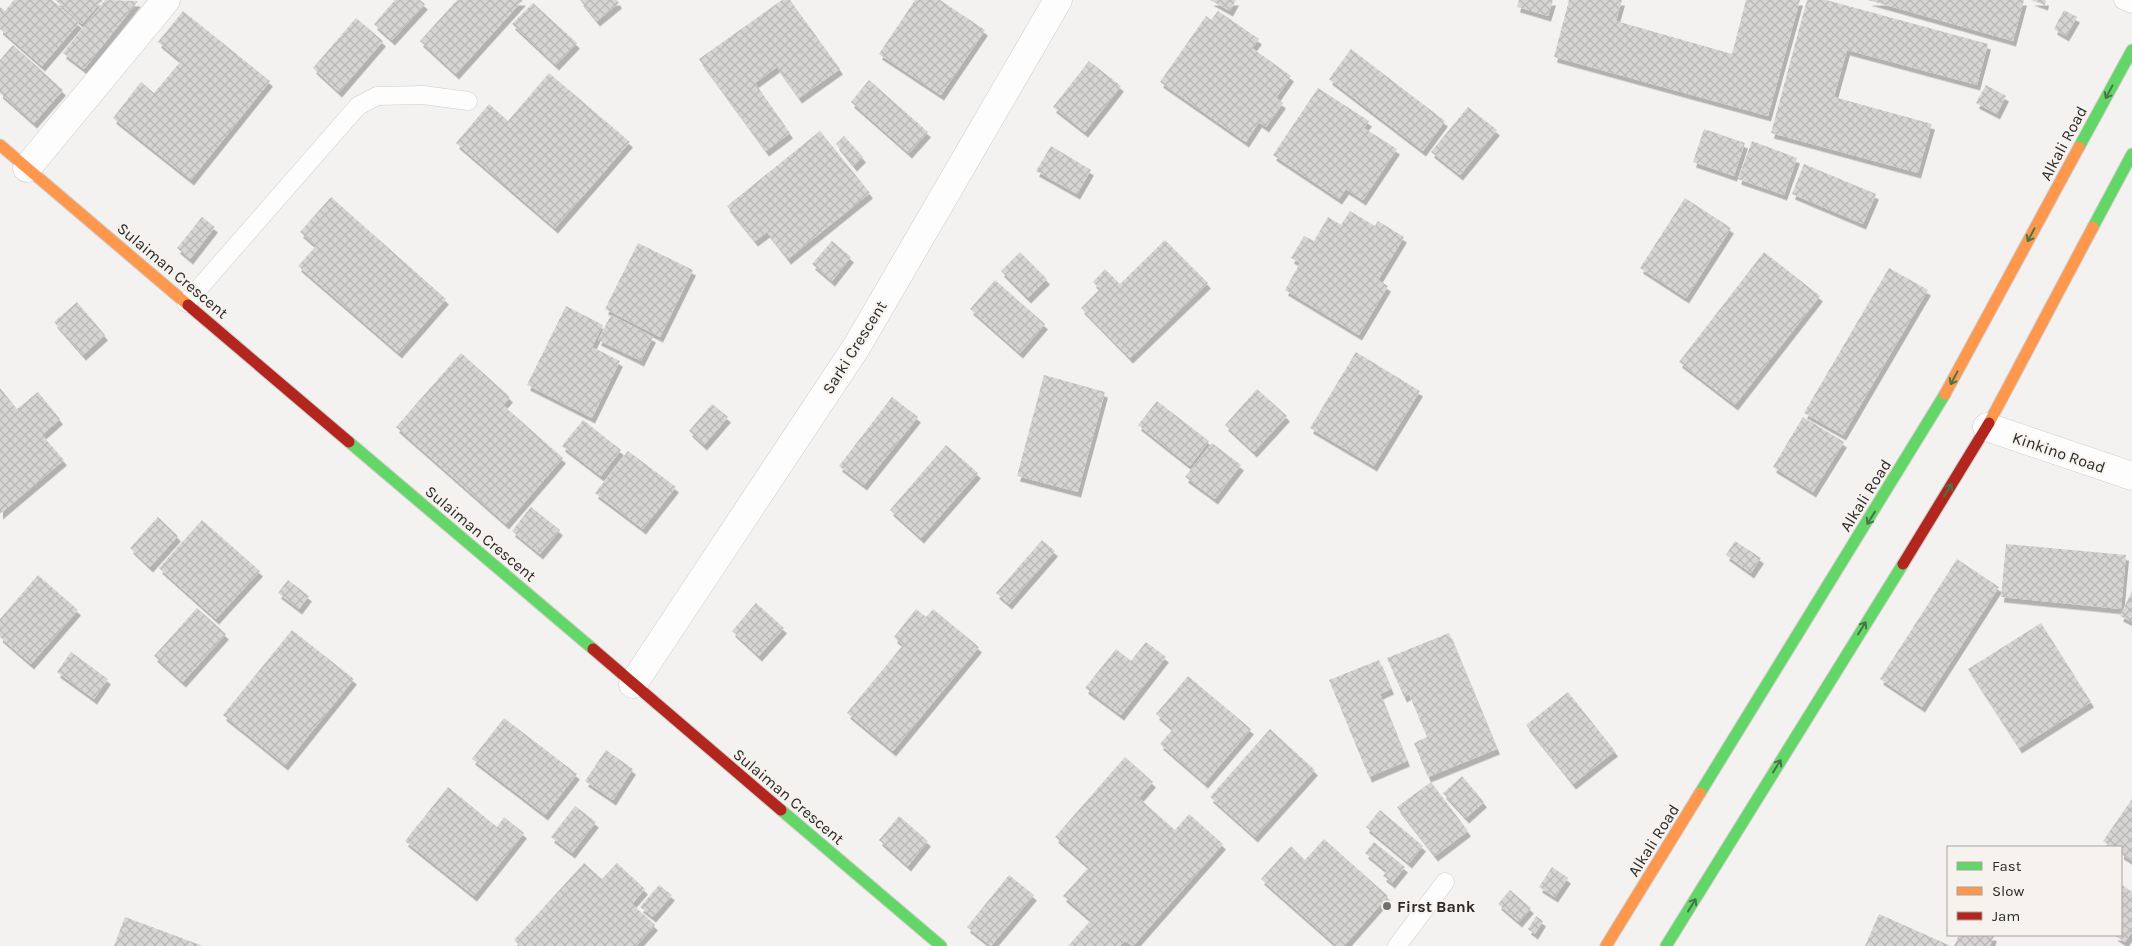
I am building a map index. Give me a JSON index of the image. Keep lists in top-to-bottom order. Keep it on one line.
{"streets":{"main road":["Alkali Road","Sulaiman Crescent"],"street":["Sarki Crescent","Kinkino Road"]},"crossings":[["Sulaiman Crescent","Sarki Crescent"]],"places":["First Bank"],"legend":["Fast","Slow","Jam"]}
